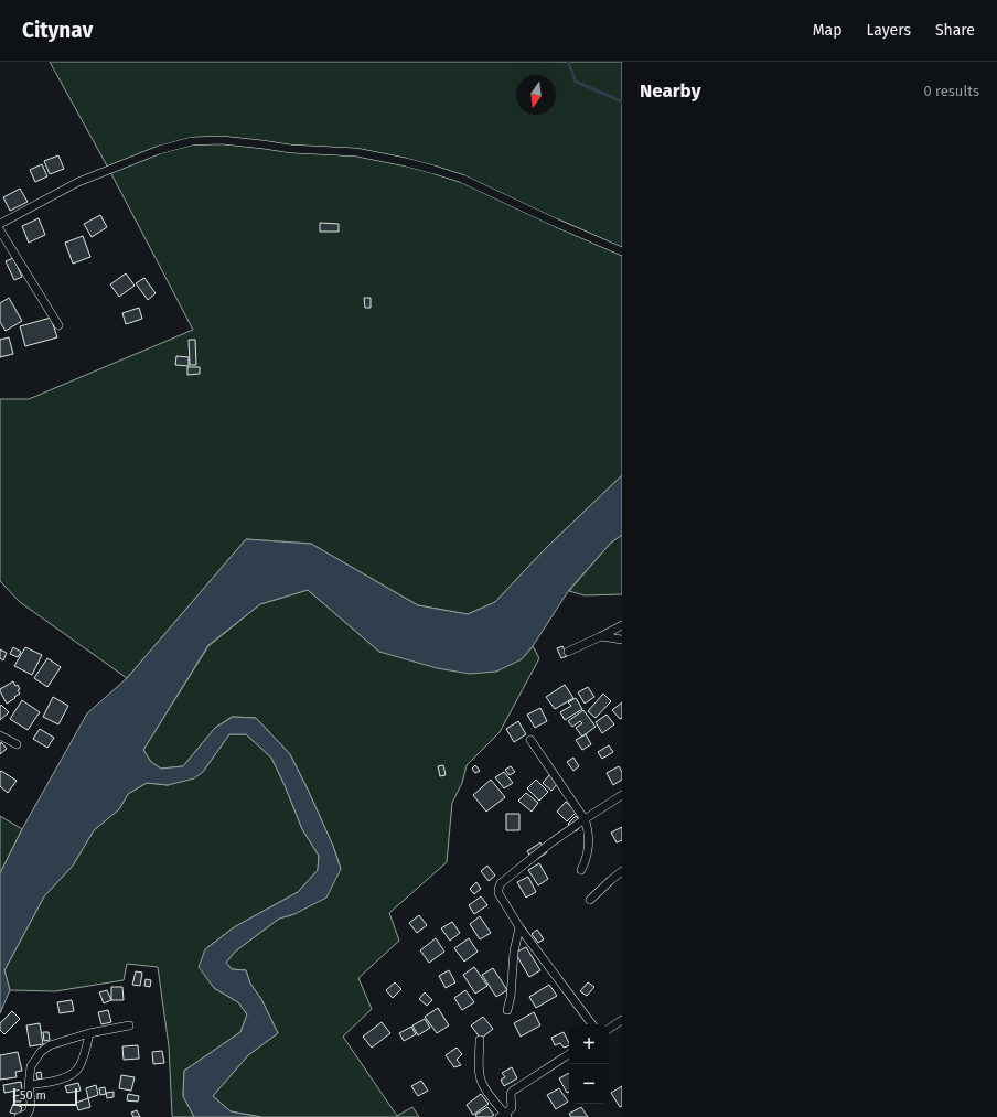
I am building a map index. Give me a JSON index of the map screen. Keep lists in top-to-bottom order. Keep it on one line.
{"scale_bar":"50 m","north":"bottom","page":{"header":"Citynav","nav":["Map","Layers","Share"],"heading":["Nearby","0 results"],"map_buttons":["+","−"],"scale":"50 m"}}
